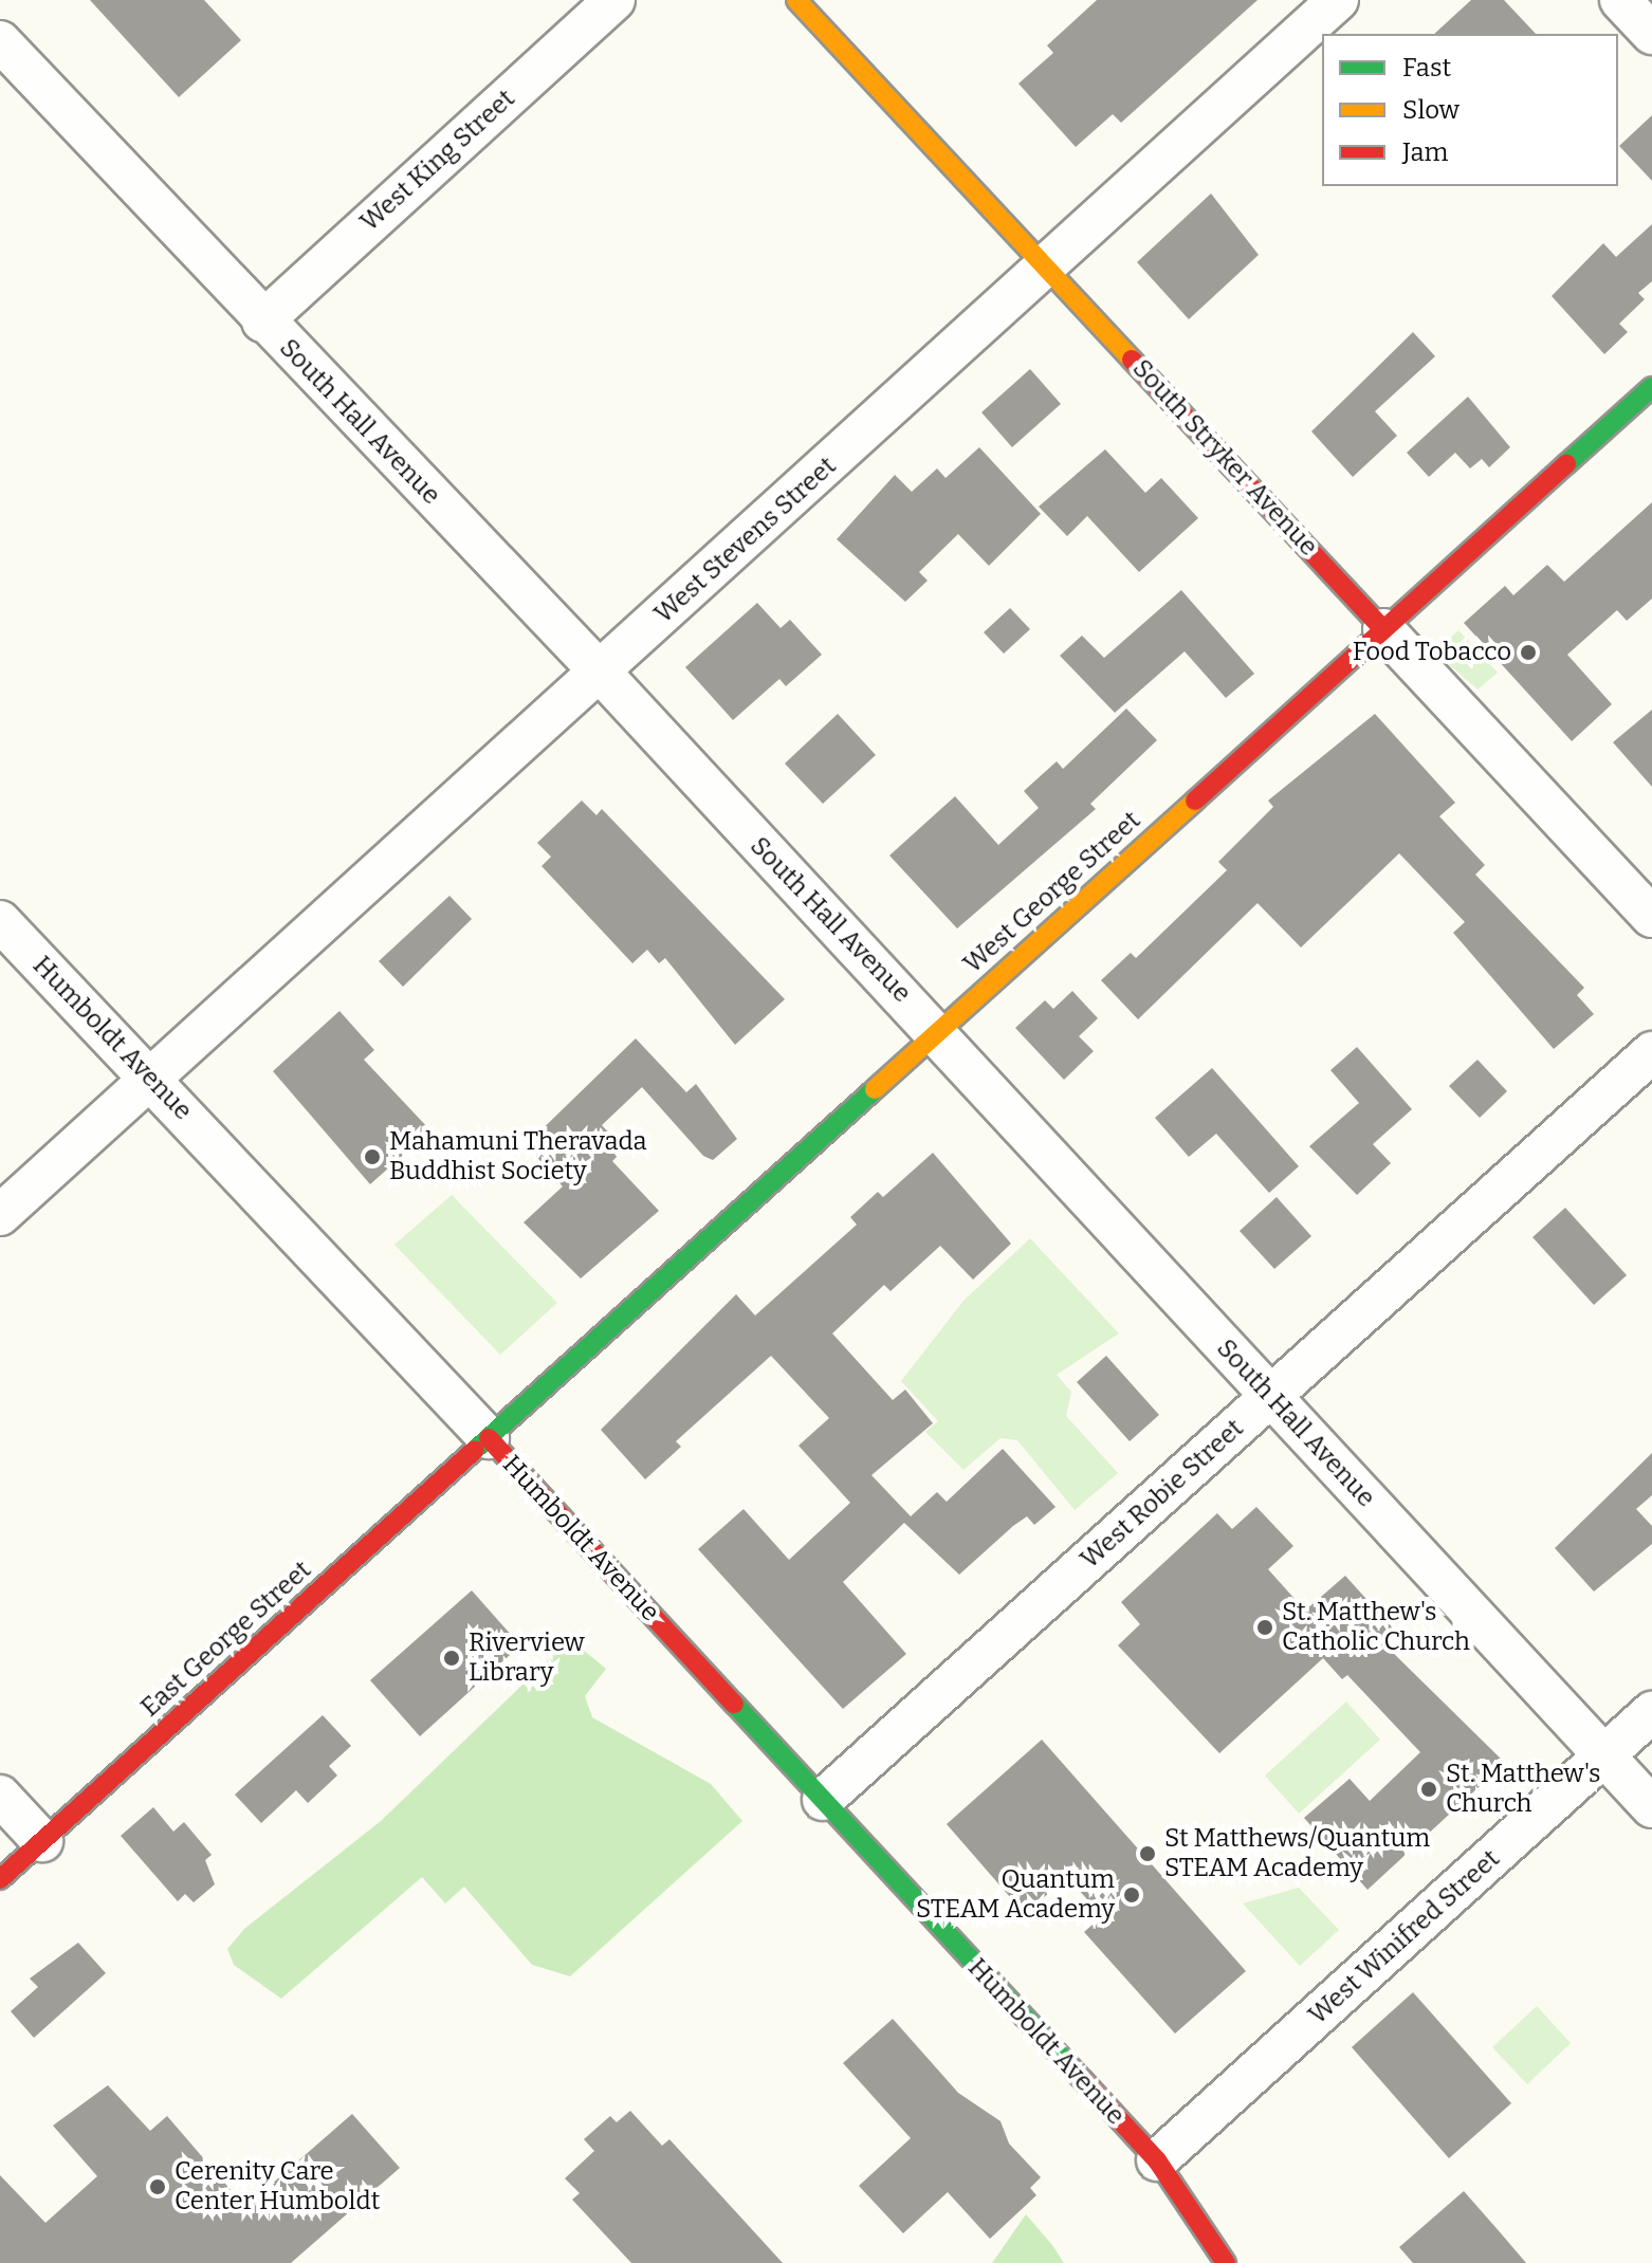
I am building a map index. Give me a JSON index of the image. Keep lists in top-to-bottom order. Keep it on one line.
{"streets":{"street":["West King Street","South Hall Avenue","South Stryker Avenue","West Stevens Street","West George Street","Humboldt Avenue","West Robie Street","East George Street","West Winifred Street"]},"crossings":[["West King Street","South Hall Avenue"],["South Hall Avenue","West Stevens Street"],["South Hall Avenue","West George Street"],["South Hall Avenue","West Robie Street"],["South Hall Avenue","West Winifred Street"],["South Stryker Avenue","West Stevens Street"],["South Stryker Avenue","West George Street"],["West Stevens Street","Humboldt Avenue"],["West George Street","Humboldt Avenue"],["West George Street","East George Street"],["Humboldt Avenue","West Robie Street"],["Humboldt Avenue","East George Street"],["Humboldt Avenue","West Winifred Street"]],"places":["Food Tobacco","Mahamuni Theravada Buddhist Society","St. Matthew's Catholic Church","Riverview Library","St. Matthew's Church","St Matthews/Quantum STEAM Academy","Quantum STEAM Academy","Cerenity Care Center Humboldt"],"legend":["Fast","Slow","Jam"]}
